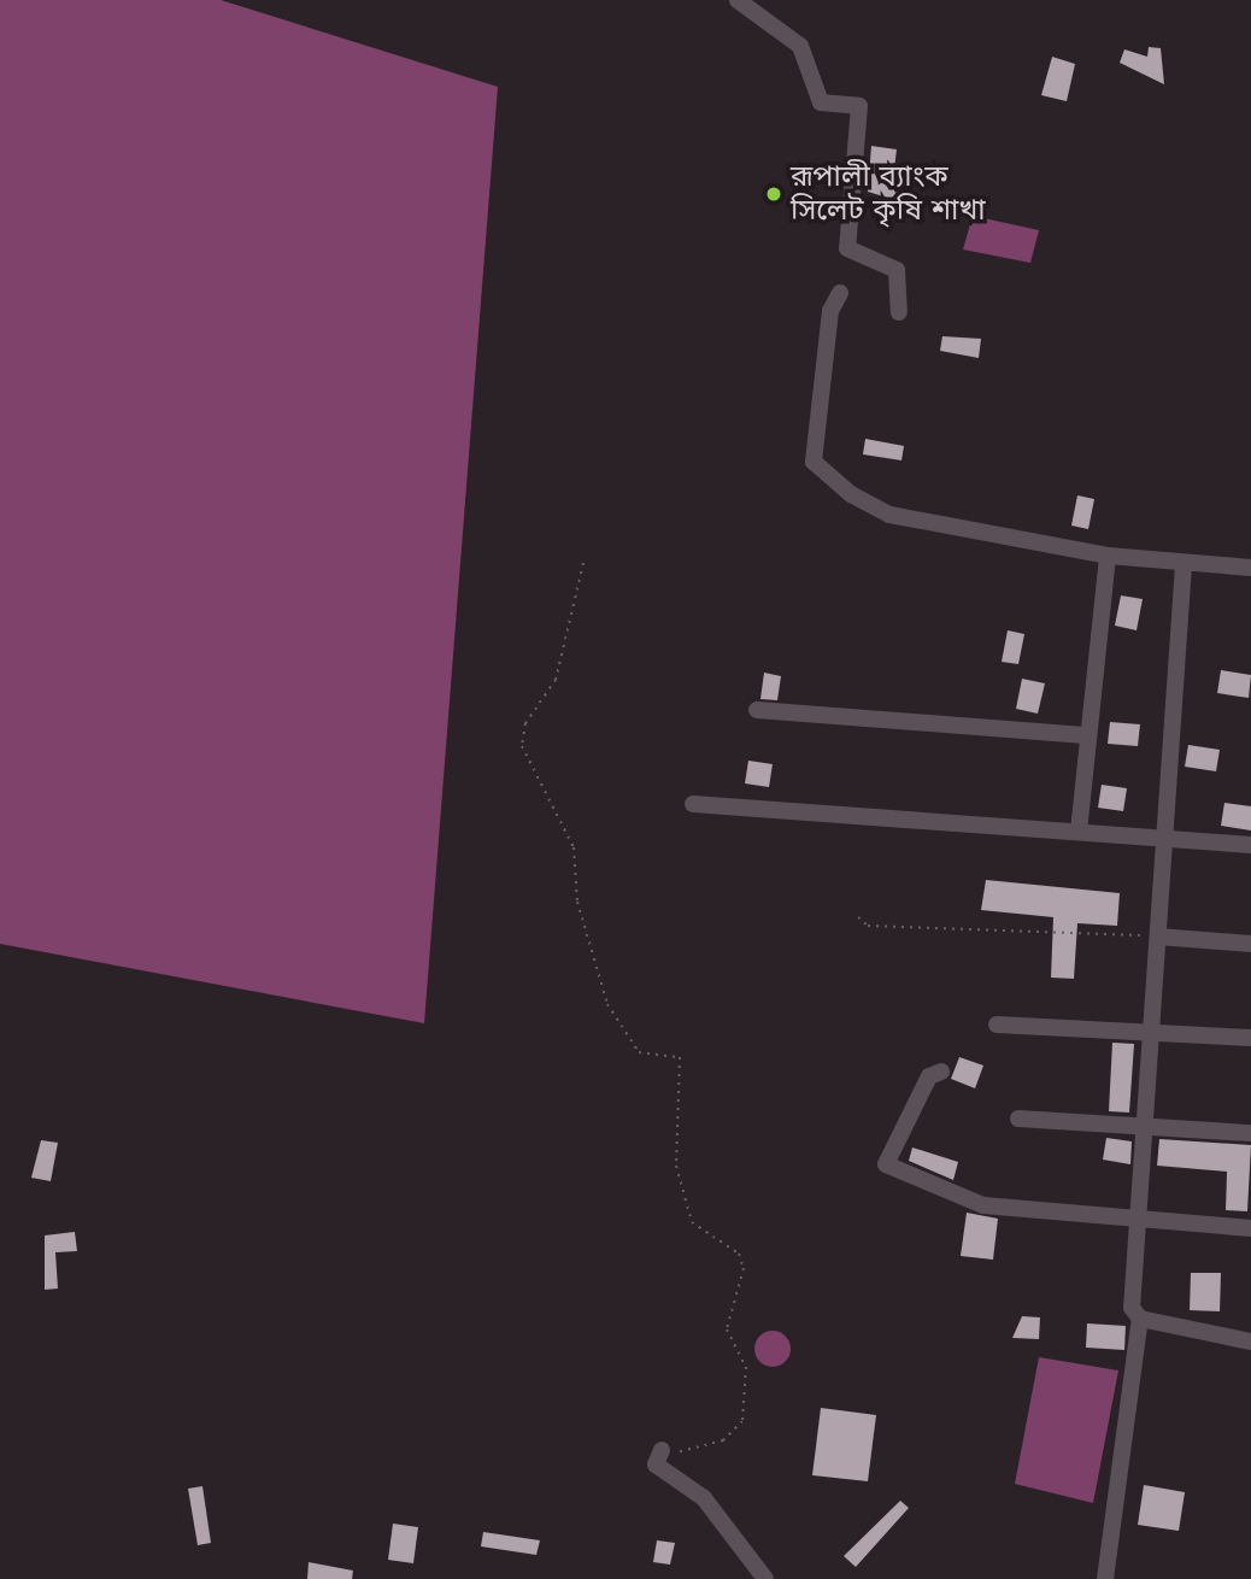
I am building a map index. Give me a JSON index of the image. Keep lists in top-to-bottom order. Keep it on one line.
{"places":["রূপালী ব্যাংক সিলেট কৃষি শাখা"]}
